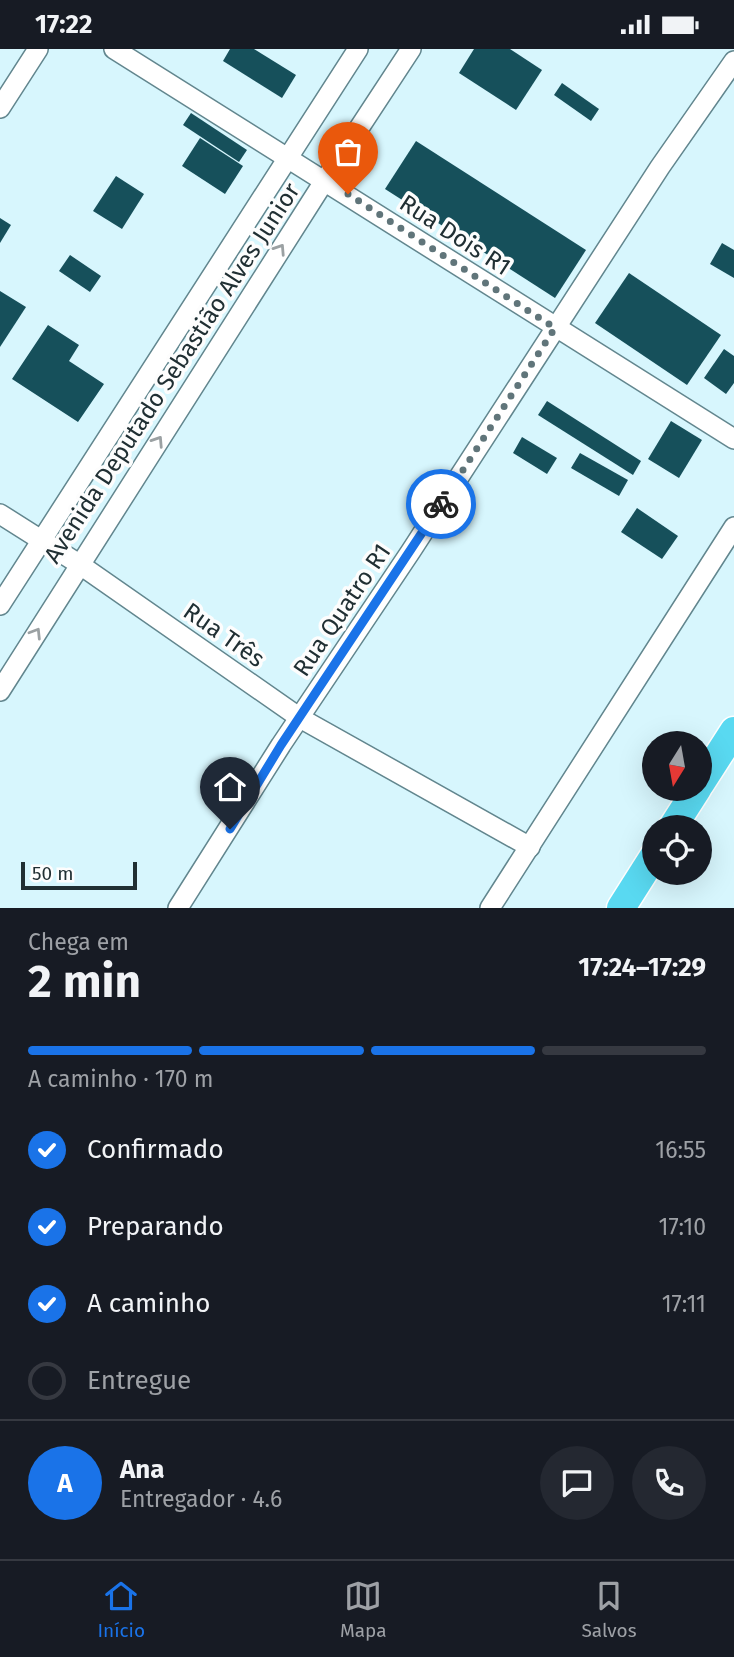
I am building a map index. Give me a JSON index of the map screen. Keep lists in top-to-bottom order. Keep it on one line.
{"streets":{"street":["Rua Dois R1","Avenida Deputado Sebastião Alves Junior","Rua Quatro R1","Rua Três"]},"crossings":[["Rua Dois R1","Avenida Deputado Sebastião Alves Junior"],["Rua Dois R1","Rua Quatro R1"],["Avenida Deputado Sebastião Alves Junior","Rua Três"],["Rua Quatro R1","Rua Três"]],"scale_bar":"50 m","north":"bottom","page":{"status":"17:22","scale":"50 m","heading":["2 min","Chega em","17:24–17:29"],"panel":["Ana","Entregador · 4.6"],"bar":"A caminho · 170 m","list":[["Confirmado","16:55"],["Preparando","17:10"],["A caminho","17:11"],"Entregue"],"round":"A","tabs":["Início","Mapa","Salvos"]}}
